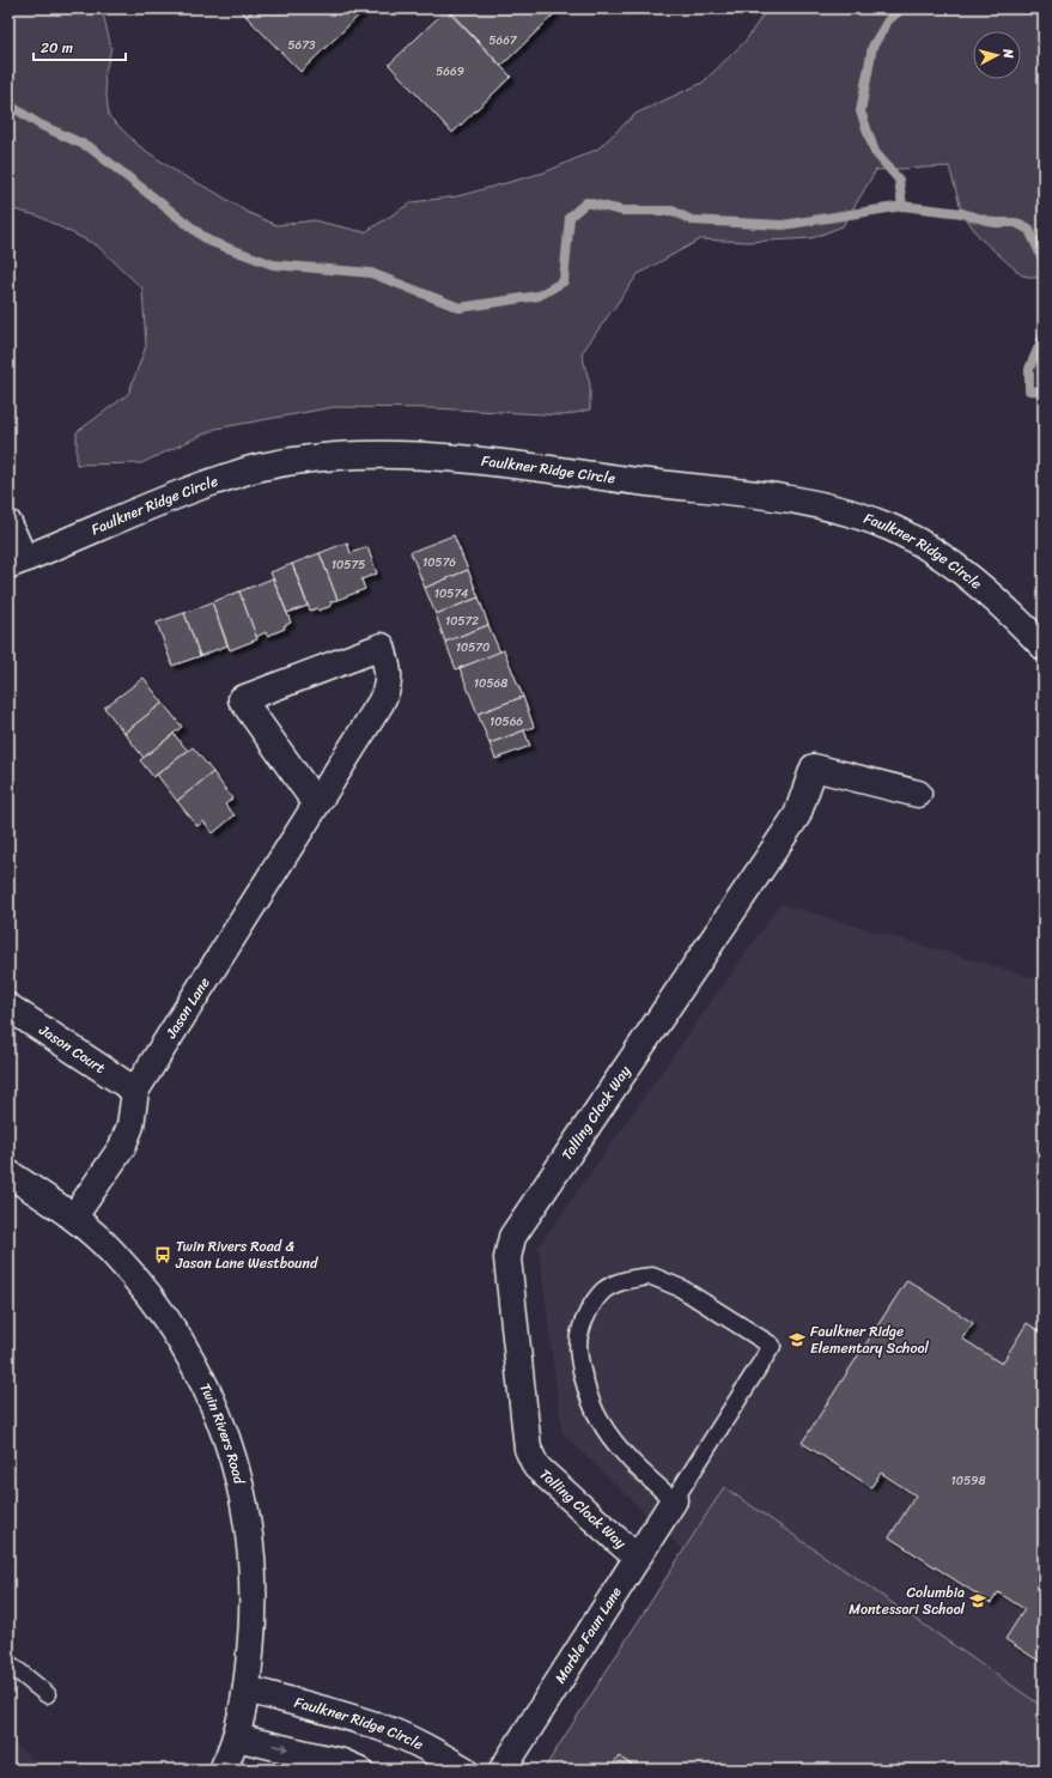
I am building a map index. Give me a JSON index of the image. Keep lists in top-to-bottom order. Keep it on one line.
{"streets":{"street":["Faulkner Ridge Circle","Jason Lane","Jason Court","Tolling Clock Way","Twin Rivers Road","Marble Faun Lane"]},"crossings":[["Faulkner Ridge Circle","Twin Rivers Road"],["Jason Lane","Jason Court"],["Jason Lane","Twin Rivers Road"],["Tolling Clock Way","Marble Faun Lane"]],"places":{"bus stop":["Twin Rivers Road & Jason Lane Westbound"],"school or university":["Faulkner Ridge Elementary School","Columbia Montessori School"]},"house_numbers":["5667","5673","5669","10576","10575","10574","10572","10570","10568","10566","10598"],"scale_bar":"20 m","north":"right"}
